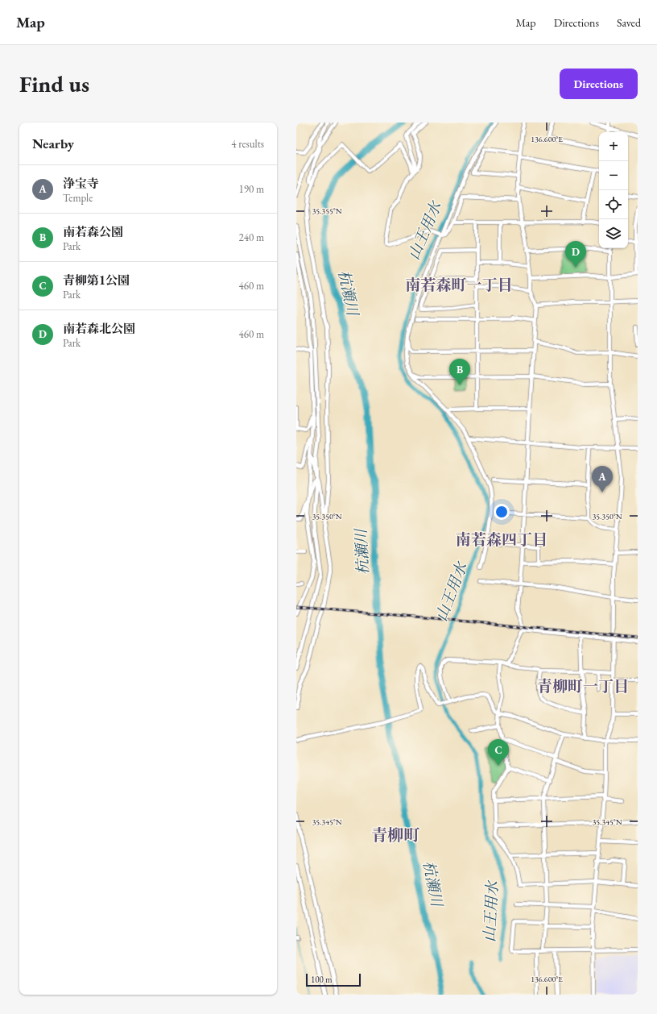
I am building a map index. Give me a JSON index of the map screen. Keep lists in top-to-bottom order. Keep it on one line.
{"districts":["南若森町一丁目","南若森四丁目","青柳町一丁目","青柳町"],"water":["山王用水","杭瀬川"],"scale_bar":"100 m","page":{"header":"Map","nav":["Map","Directions","Saved"],"buttons":"Directions","title":"Find us","heading":["Nearby","4 results"],"map_buttons":["+","−"],"list":[{"mark":"A","name":"浄宝寺","note":"Temple","value":"190 m"},{"mark":"B","name":"南若森公園","note":"Park","value":"240 m"},{"mark":"C","name":"青柳第1公園","note":"Park","value":"460 m"},{"mark":"D","name":"南若森北公園","note":"Park","value":"460 m"}],"pins":["D","B","A","C"],"scale":"100 m"},"coordinates":["136.600°E","35.355°N","35.350°N","35.345°N"]}
